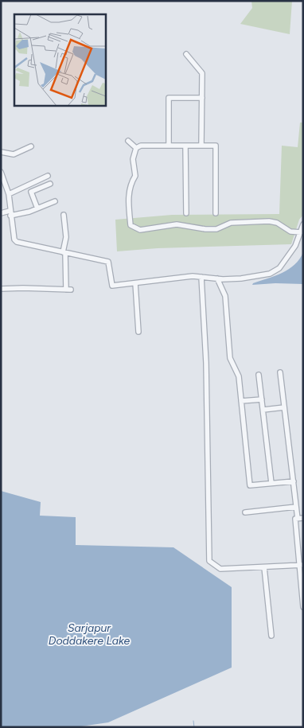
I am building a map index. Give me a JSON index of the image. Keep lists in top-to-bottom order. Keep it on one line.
{"water":["Sarjapur Doddakere Lake"]}
